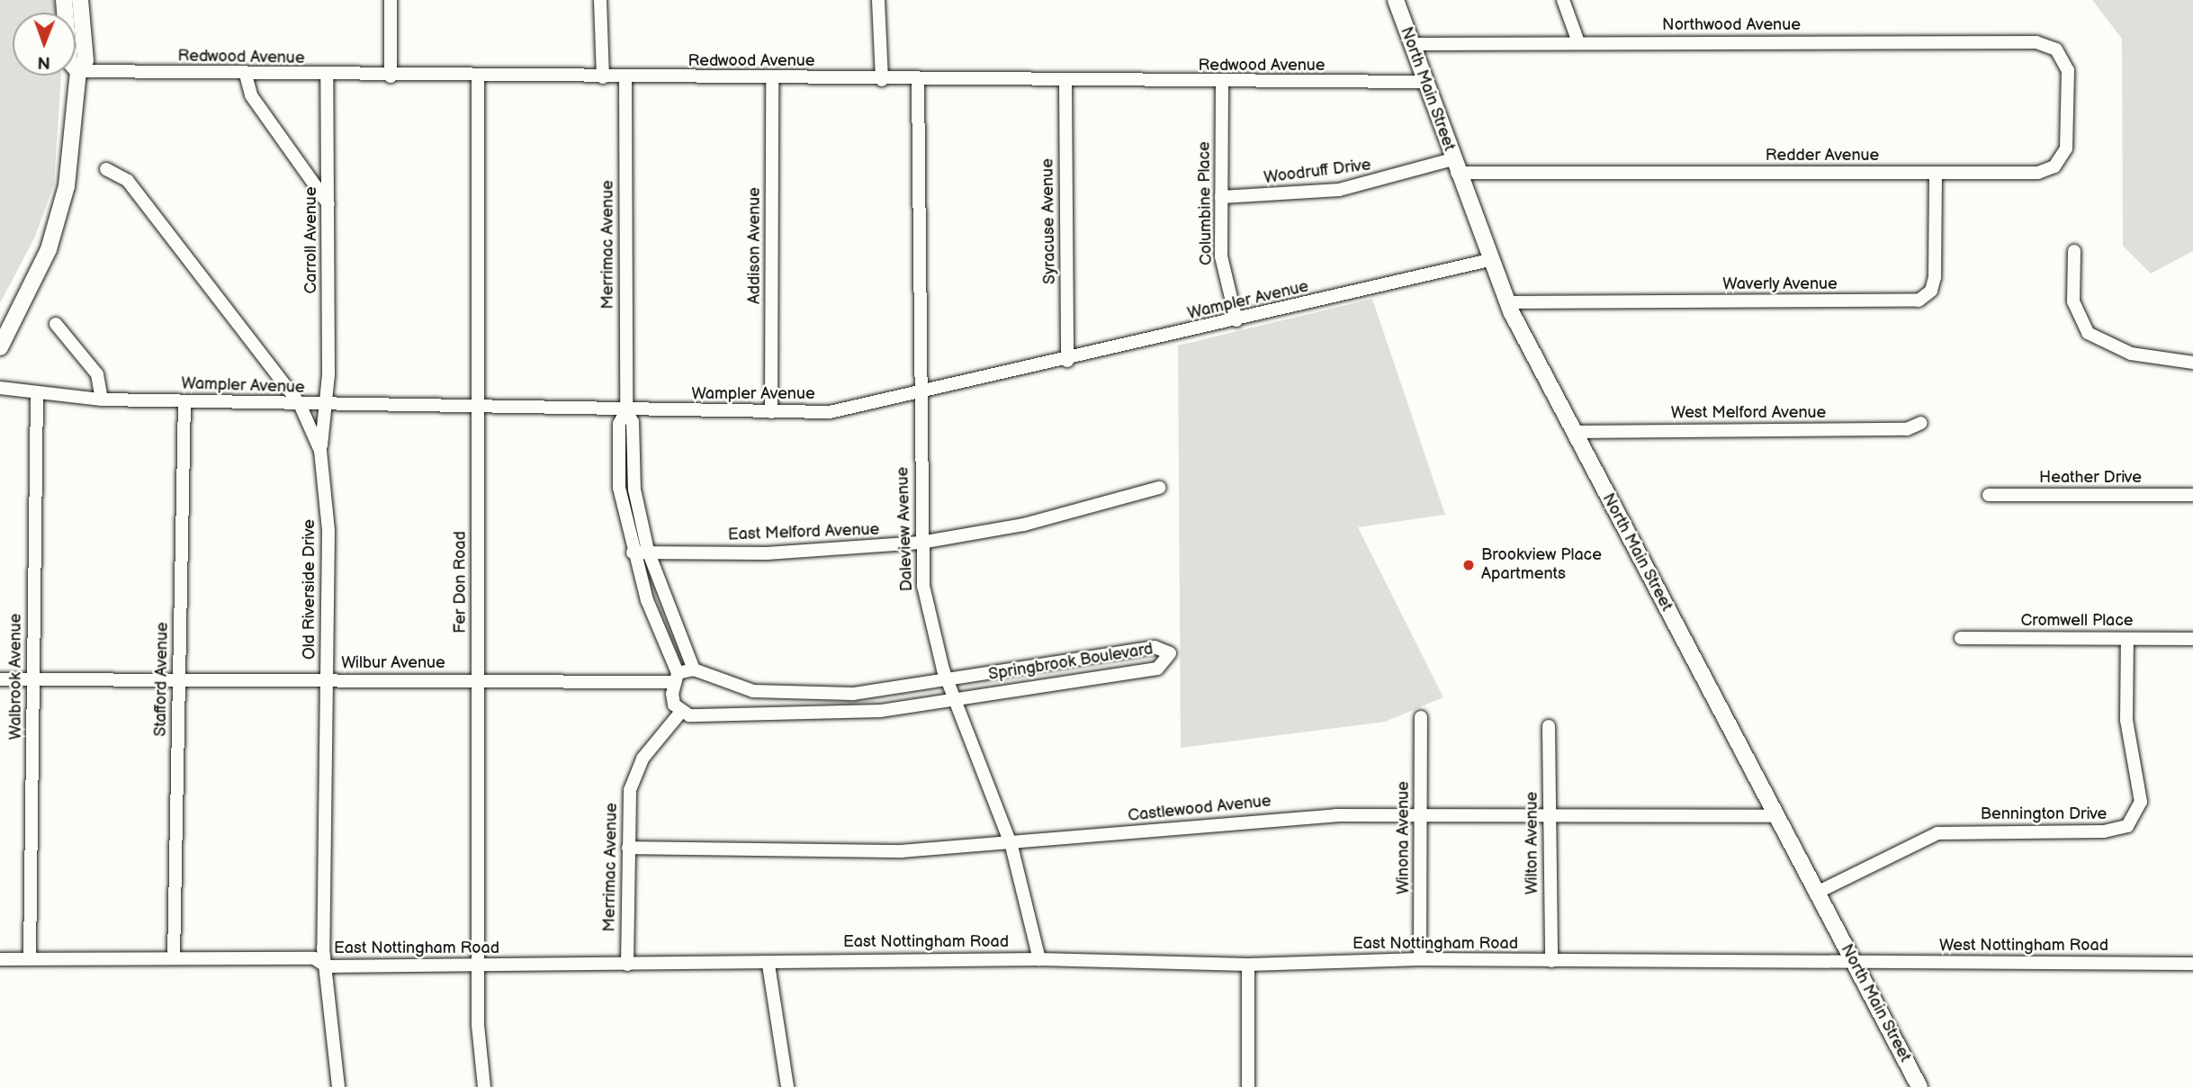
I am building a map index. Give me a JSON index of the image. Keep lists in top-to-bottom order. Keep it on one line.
{"streets":{"main road":["North Main Street"],"street":["Northwood Avenue","Redwood Avenue","Redder Avenue","Woodruff Drive","Columbine Place","Syracuse Avenue","Carroll Avenue","Merrimac Avenue","Addison Avenue","Waverly Avenue","Wampler Avenue","West Melford Avenue","Heather Drive","Daleview Avenue","East Melford Avenue","Fer Don Road","Old Riverside Drive","Cromwell Place","Springbrook Boulevard","Wilbur Avenue","Walbrook Avenue","Stafford Avenue","Castlewood Avenue","Bennington Drive","Winona Avenue","Wilton Avenue","East Nottingham Road","West Nottingham Road"]},"crossings":[["Northwood Avenue","North Main Street"],["Northwood Avenue","Redder Avenue"],["Redwood Avenue","North Main Street"],["Redwood Avenue","Columbine Place"],["Redwood Avenue","Syracuse Avenue"],["Redwood Avenue","Carroll Avenue"],["Redwood Avenue","Merrimac Avenue"],["Redwood Avenue","Addison Avenue"],["Redwood Avenue","Daleview Avenue"],["Redwood Avenue","Fer Don Road"],["North Main Street","Redder Avenue"],["North Main Street","Woodruff Drive"],["North Main Street","Waverly Avenue"],["North Main Street","Wampler Avenue"],["North Main Street","West Melford Avenue"],["North Main Street","Castlewood Avenue"],["North Main Street","Bennington Drive"],["North Main Street","East Nottingham Road"],["North Main Street","West Nottingham Road"],["Redder Avenue","Woodruff Drive"],["Redder Avenue","Waverly Avenue"],["Woodruff Drive","Columbine Place"],["Columbine Place","Wampler Avenue"],["Syracuse Avenue","Wampler Avenue"],["Carroll Avenue","Wampler Avenue"],["Carroll Avenue","Old Riverside Drive"],["Merrimac Avenue","Wampler Avenue"],["Merrimac Avenue","East Melford Avenue"],["Merrimac Avenue","Springbrook Boulevard"],["Merrimac Avenue","Wilbur Avenue"],["Merrimac Avenue","Castlewood Avenue"],["Merrimac Avenue","East Nottingham Road"],["Addison Avenue","Wampler Avenue"],["Wampler Avenue","Daleview Avenue"],["Wampler Avenue","Fer Don Road"],["Wampler Avenue","Old Riverside Drive"],["Wampler Avenue","Walbrook Avenue"],["Wampler Avenue","Stafford Avenue"],["Daleview Avenue","East Melford Avenue"],["Daleview Avenue","Springbrook Boulevard"],["Daleview Avenue","Castlewood Avenue"],["Daleview Avenue","East Nottingham Road"],["Fer Don Road","Wilbur Avenue"],["Fer Don Road","East Nottingham Road"],["Old Riverside Drive","Wilbur Avenue"],["Old Riverside Drive","East Nottingham Road"],["Cromwell Place","Bennington Drive"],["Wilbur Avenue","Walbrook Avenue"],["Wilbur Avenue","Stafford Avenue"],["Walbrook Avenue","East Nottingham Road"],["Stafford Avenue","East Nottingham Road"],["Castlewood Avenue","Winona Avenue"],["Castlewood Avenue","Wilton Avenue"],["Winona Avenue","East Nottingham Road"],["Wilton Avenue","East Nottingham Road"],["East Nottingham Road","West Nottingham Road"]],"places":["Brookview Place Apartments"],"north":"bottom"}
